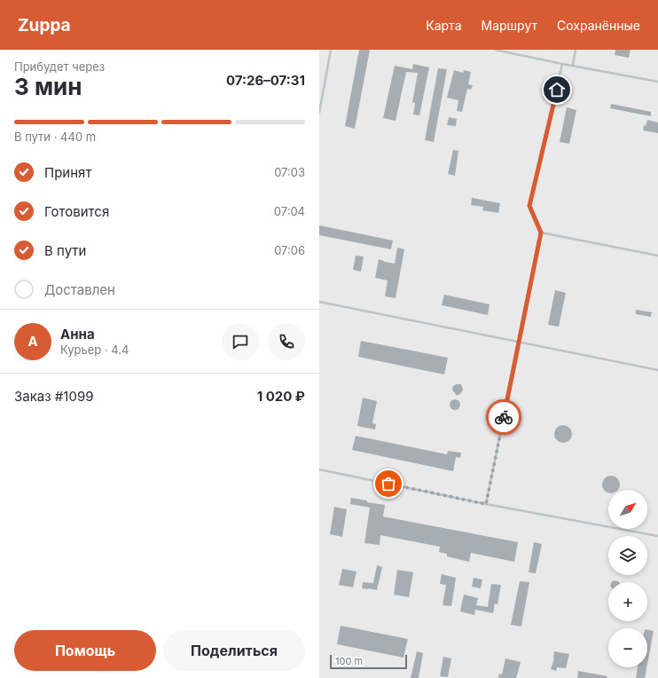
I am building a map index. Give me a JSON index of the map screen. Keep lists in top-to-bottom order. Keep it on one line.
{"scale_bar":"100 m","north":"top right","page":{"header":"Zuppa","nav":["Карта","Маршрут","Сохранённые"],"heading":["3 мин","Прибудет через","07:26–07:31"],"panel":["Анна","Курьер · 4.4","Заказ #1099","1 020 ₽"],"bar":"В пути · 440 m","list":[["Принят","07:03"],["Готовится","07:04"],["В пути","07:06"],"Доставлен"],"round":"А","map_buttons":["+","−"],"buttons":["Помощь","Поделиться"],"scale":"100 m"}}
